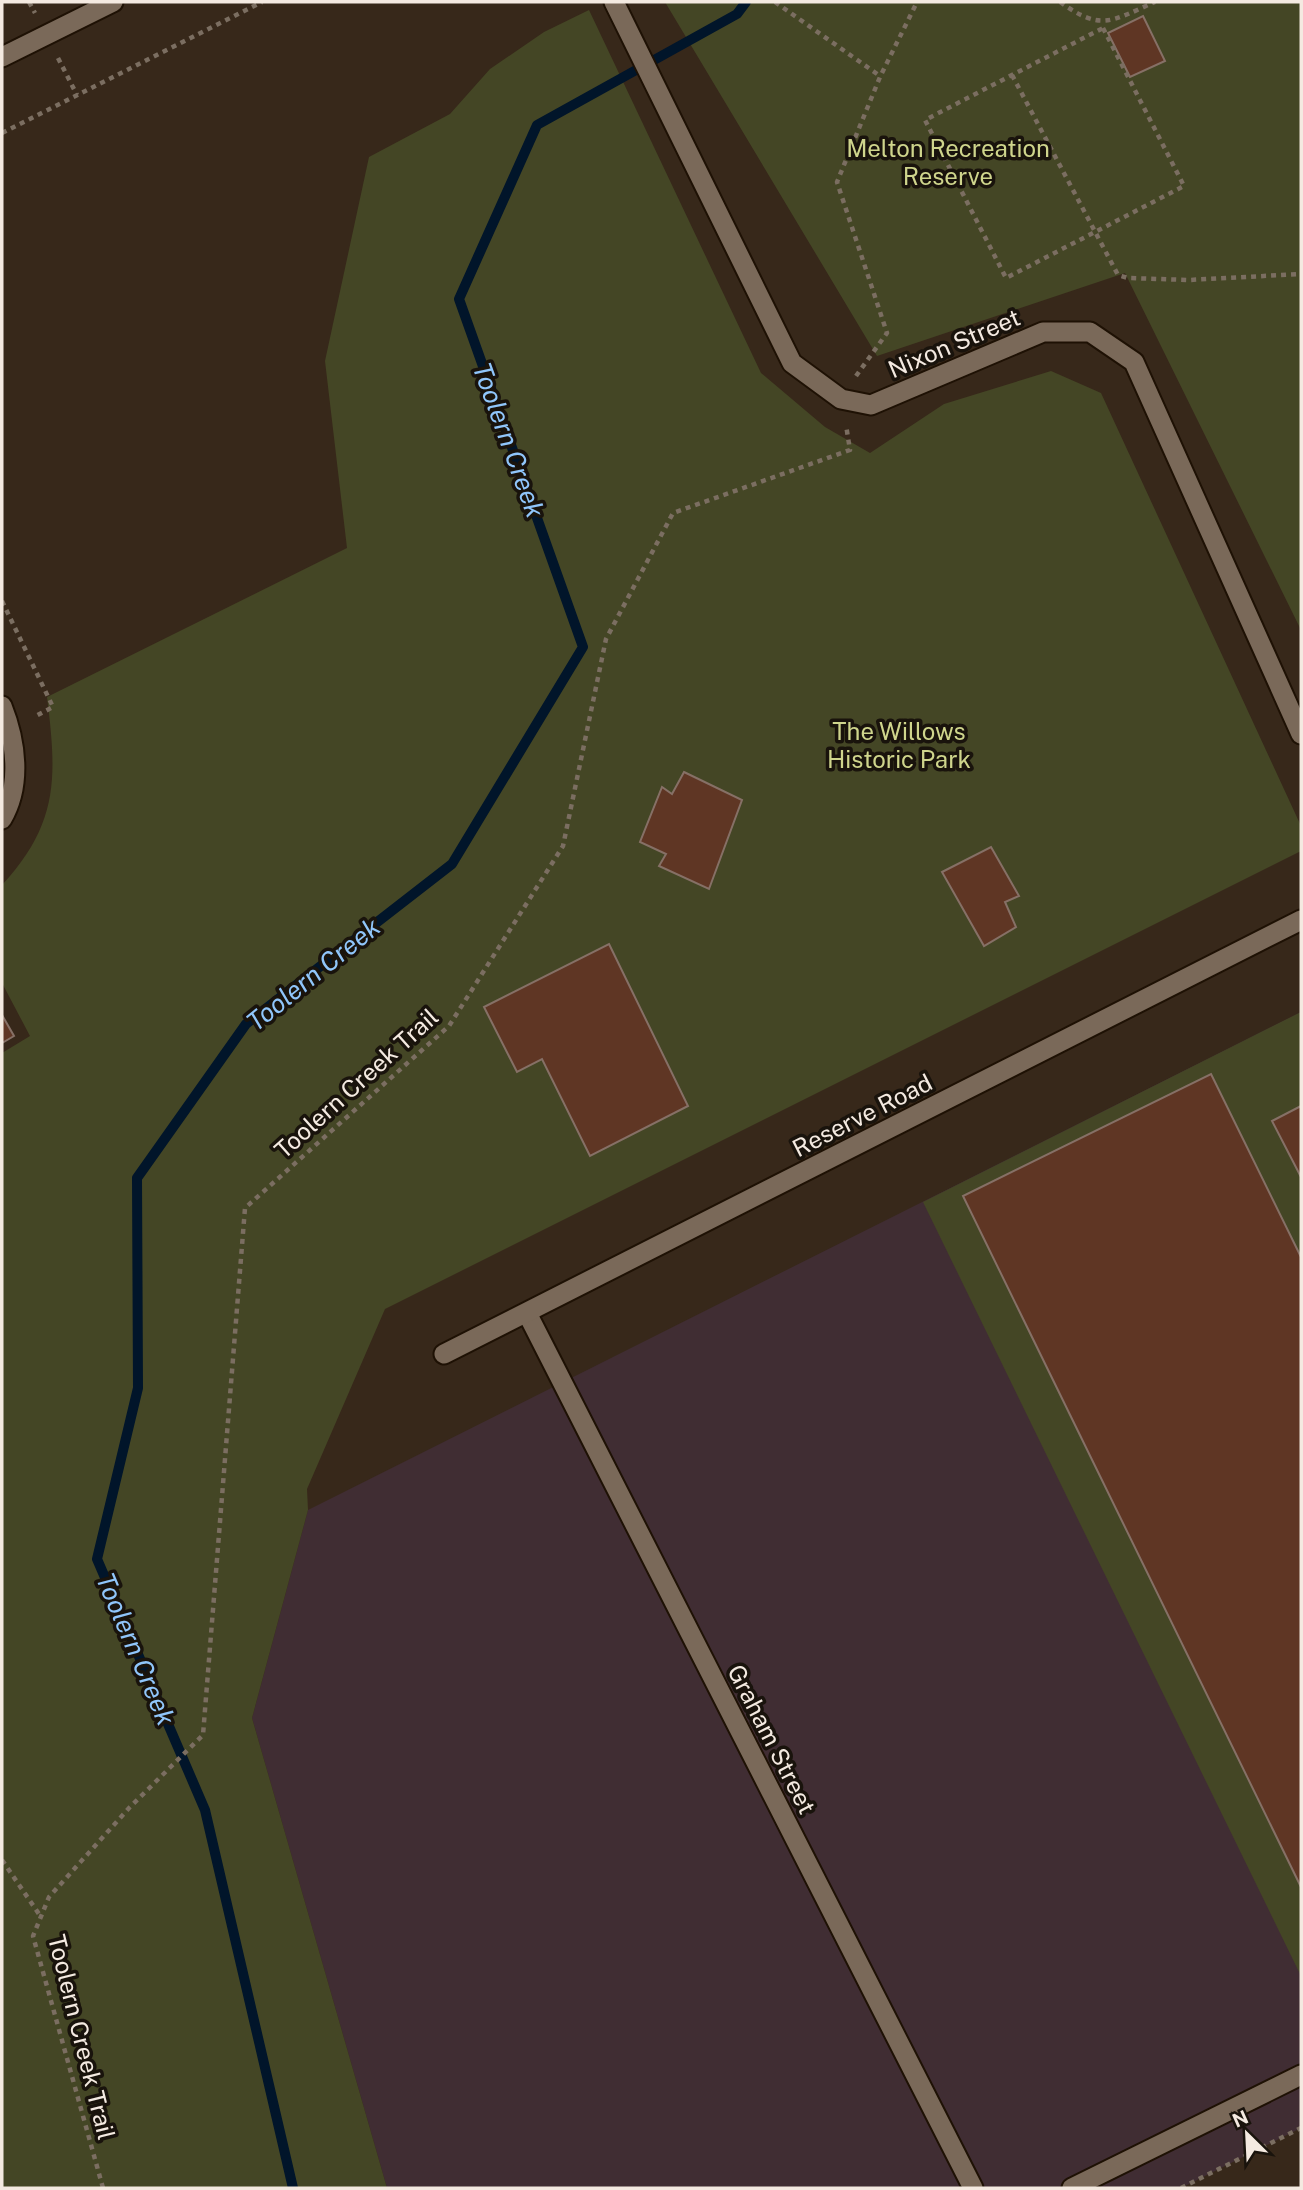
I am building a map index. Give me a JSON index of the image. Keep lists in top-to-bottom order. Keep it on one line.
{"streets":{"street":["Nixon Street","Reserve Road","Graham Street"],"path":["Toolern Creek Trail"]},"crossings":[["Nixon Street","Toolern Creek Trail"],["Reserve Road","Graham Street"]],"water":["Toolern Creek"],"parks":["Melton Recreation Reserve","The Willows Historic Park"],"north":"top left"}
